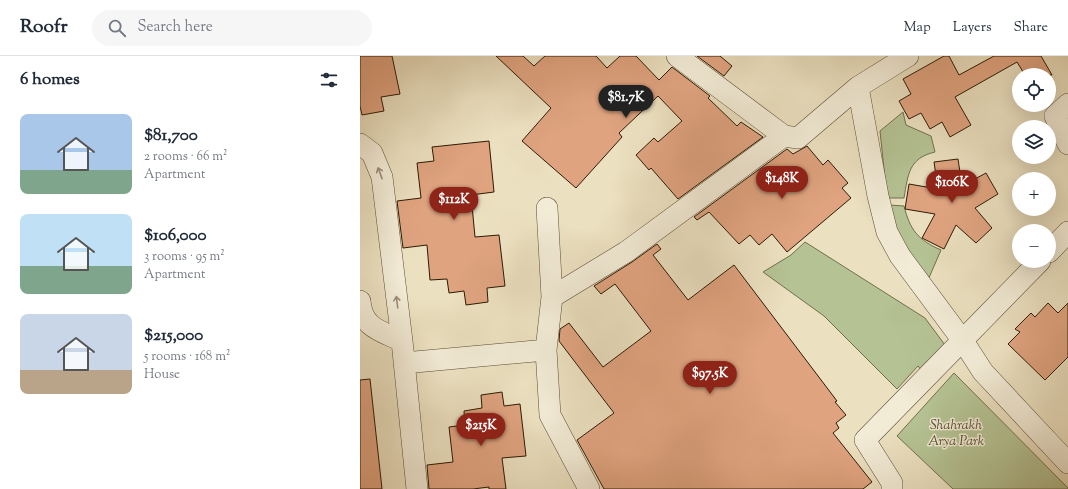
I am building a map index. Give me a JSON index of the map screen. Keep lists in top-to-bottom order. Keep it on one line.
{"parks":["Shahrakh Arya Park"],"page":{"header":"Roofr","search":"Search here","nav":["Map","Layers","Share"],"heading":"6 homes","map_buttons":["+","−"],"price":["$81.7K","$148K","$106K","$112K","$97.5K","$215K"],"list":[{"name":"$81,700","note":"2 rooms · 66 m² · Apartment"},{"name":"$106,000","note":"3 rooms · 95 m² · Apartment"},{"name":"$215,000","note":"5 rooms · 168 m² · House"}]}}
